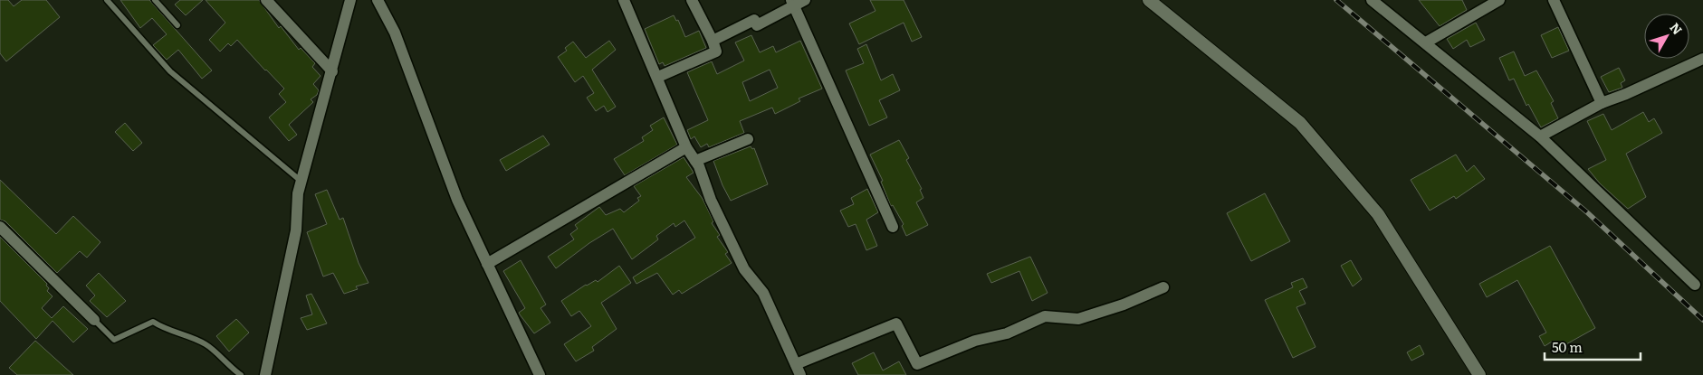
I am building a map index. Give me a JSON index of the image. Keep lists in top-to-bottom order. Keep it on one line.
{"scale_bar":"50 m","north":"top right"}
